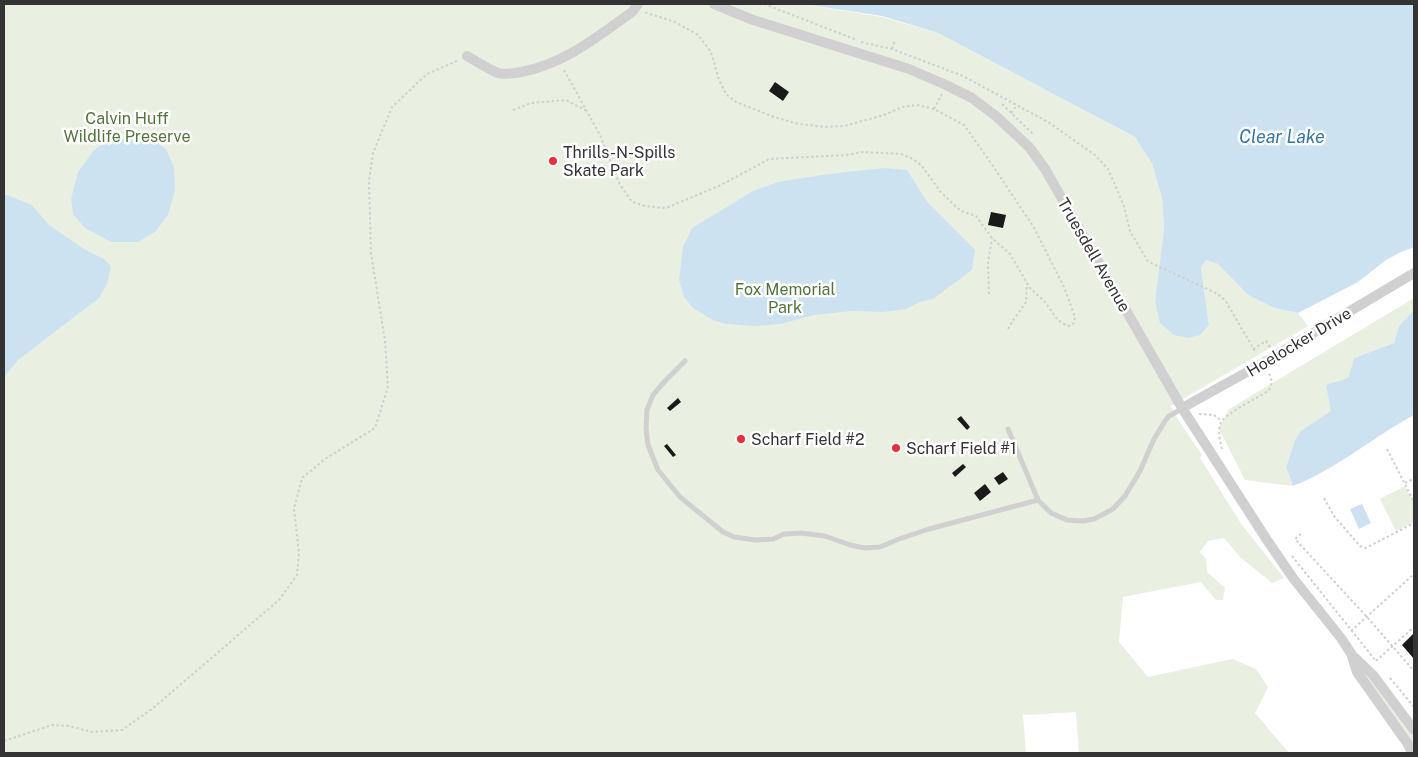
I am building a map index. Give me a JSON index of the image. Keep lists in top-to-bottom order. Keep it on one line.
{"streets":{"street":["Truesdell Avenue","Hoelocker Drive"]},"crossings":[["Truesdell Avenue","Hoelocker Drive"]],"water":["Clear Lake"],"parks":["Calvin Huff Wildlife Preserve","Fox Memorial Park"],"places":["Thrills-N-Spills Skate Park","Scharf Field #2","Scharf Field #1"]}
